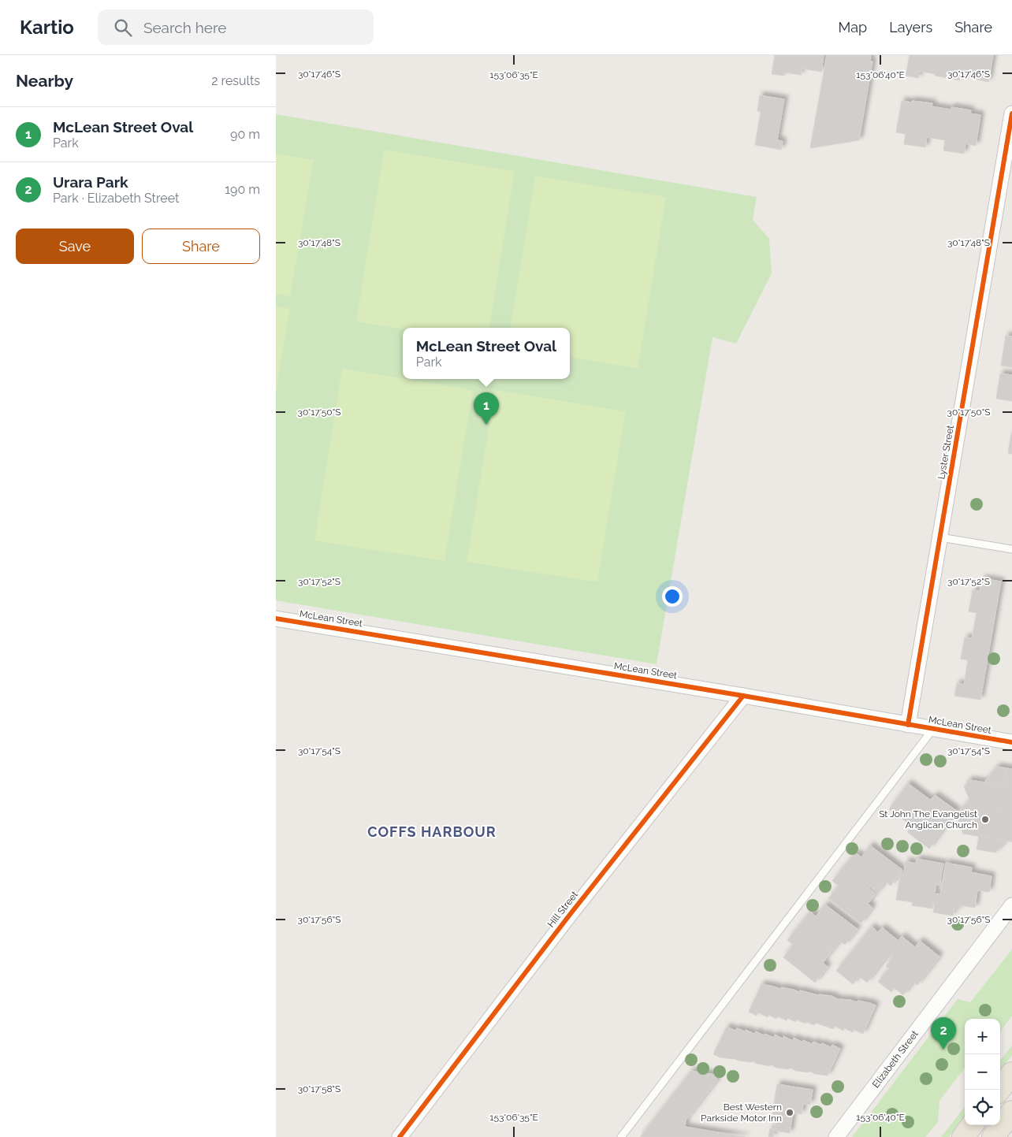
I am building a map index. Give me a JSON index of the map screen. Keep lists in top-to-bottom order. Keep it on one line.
{"streets":{"street":["Lyster Street","McLean Street","Hill Street","Elizabeth Street"]},"crossings":[["Lyster Street","McLean Street"],["McLean Street","Hill Street"]],"districts":["COFFS HARBOUR"],"places":["St John The Evangelist Anglican Church","Best Western Parkside Motor Inn"],"page":{"header":"Kartio","search":"Search here","nav":["Map","Layers","Share"],"heading":["Nearby","2 results"],"list":[{"mark":"1","name":"McLean Street Oval","note":"Park","value":"90 m"},{"mark":"2","name":"Urara Park","note":"Park · Elizabeth Street","value":"190 m"}],"buttons":["Save","Share"],"popup":["McLean Street Oval","Park"],"pins":["1","2"],"map_buttons":["+","−"]},"coordinates":["30°17'46\"S","153°06'35\"E","153°06'40\"E","30°17'48\"S","30°17'50\"S","30°17'52\"S","30°17'54\"S","30°17'56\"S","30°17'58\"S"]}
